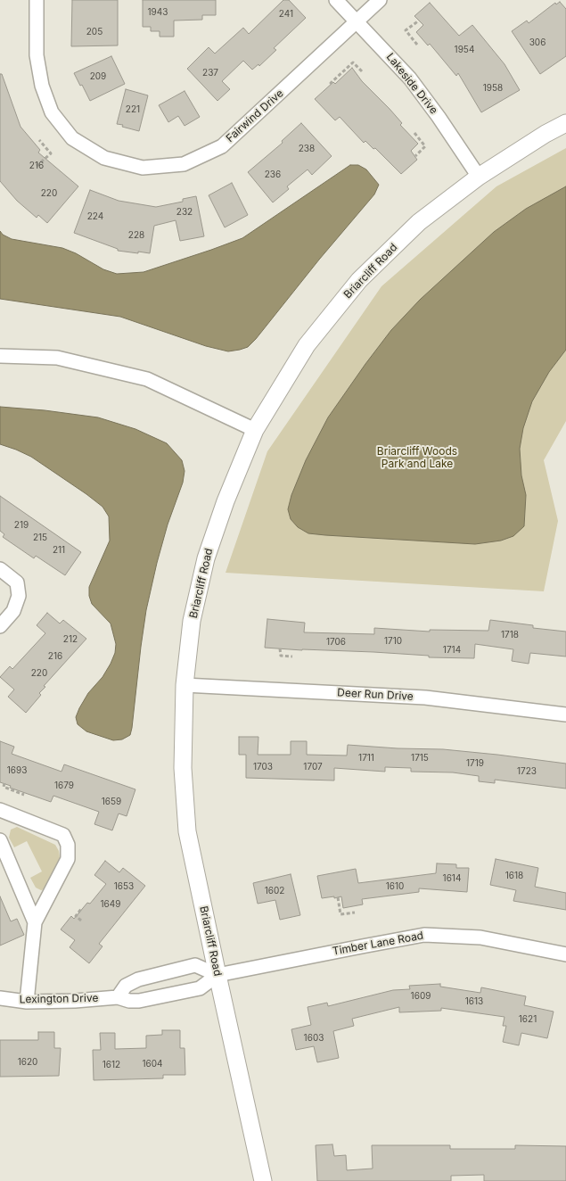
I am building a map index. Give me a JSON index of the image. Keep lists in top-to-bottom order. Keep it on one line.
{"streets":{"street":["Lakeside Drive","Fairwind Drive","Briarcliff Road","Deer Run Drive","Timber Lane Road","Lexington Drive"]},"crossings":[["Lakeside Drive","Fairwind Drive"],["Lakeside Drive","Briarcliff Road"],["Briarcliff Road","Deer Run Drive"],["Briarcliff Road","Timber Lane Road"],["Briarcliff Road","Lexington Drive"],["Timber Lane Road","Lexington Drive"]],"parks":["Briarcliff Woods Park and Lake"],"house_numbers":["1943","241","205","306","1954","237","209","1958","221","238","216","236","220","232","224","228","219","215","211","1718","212","1710","1706","1714","216","220","1711","1715","1719","1703","1707","1693","1723","1679","1659","1618","1614","1653","1610","1602","1649","1609","1613","1621","1603","1620","1604","1612"]}
